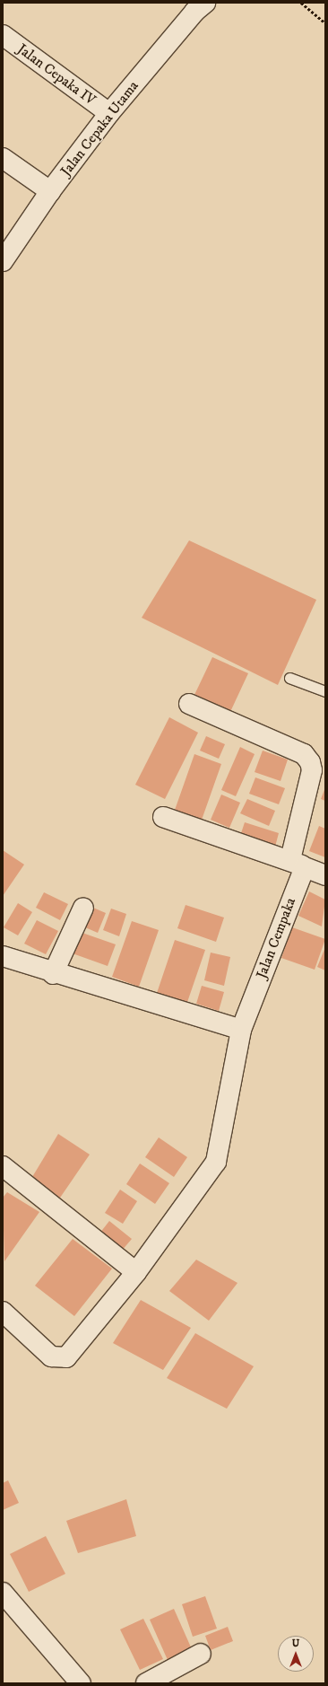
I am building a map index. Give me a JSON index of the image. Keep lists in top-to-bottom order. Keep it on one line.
{"streets":{"street":["Jalan Cepaka IV","Jalan Cepaka Utama","Jalan Cempaka"]},"crossings":[["Jalan Cepaka IV","Jalan Cepaka Utama"]],"north":"top"}
